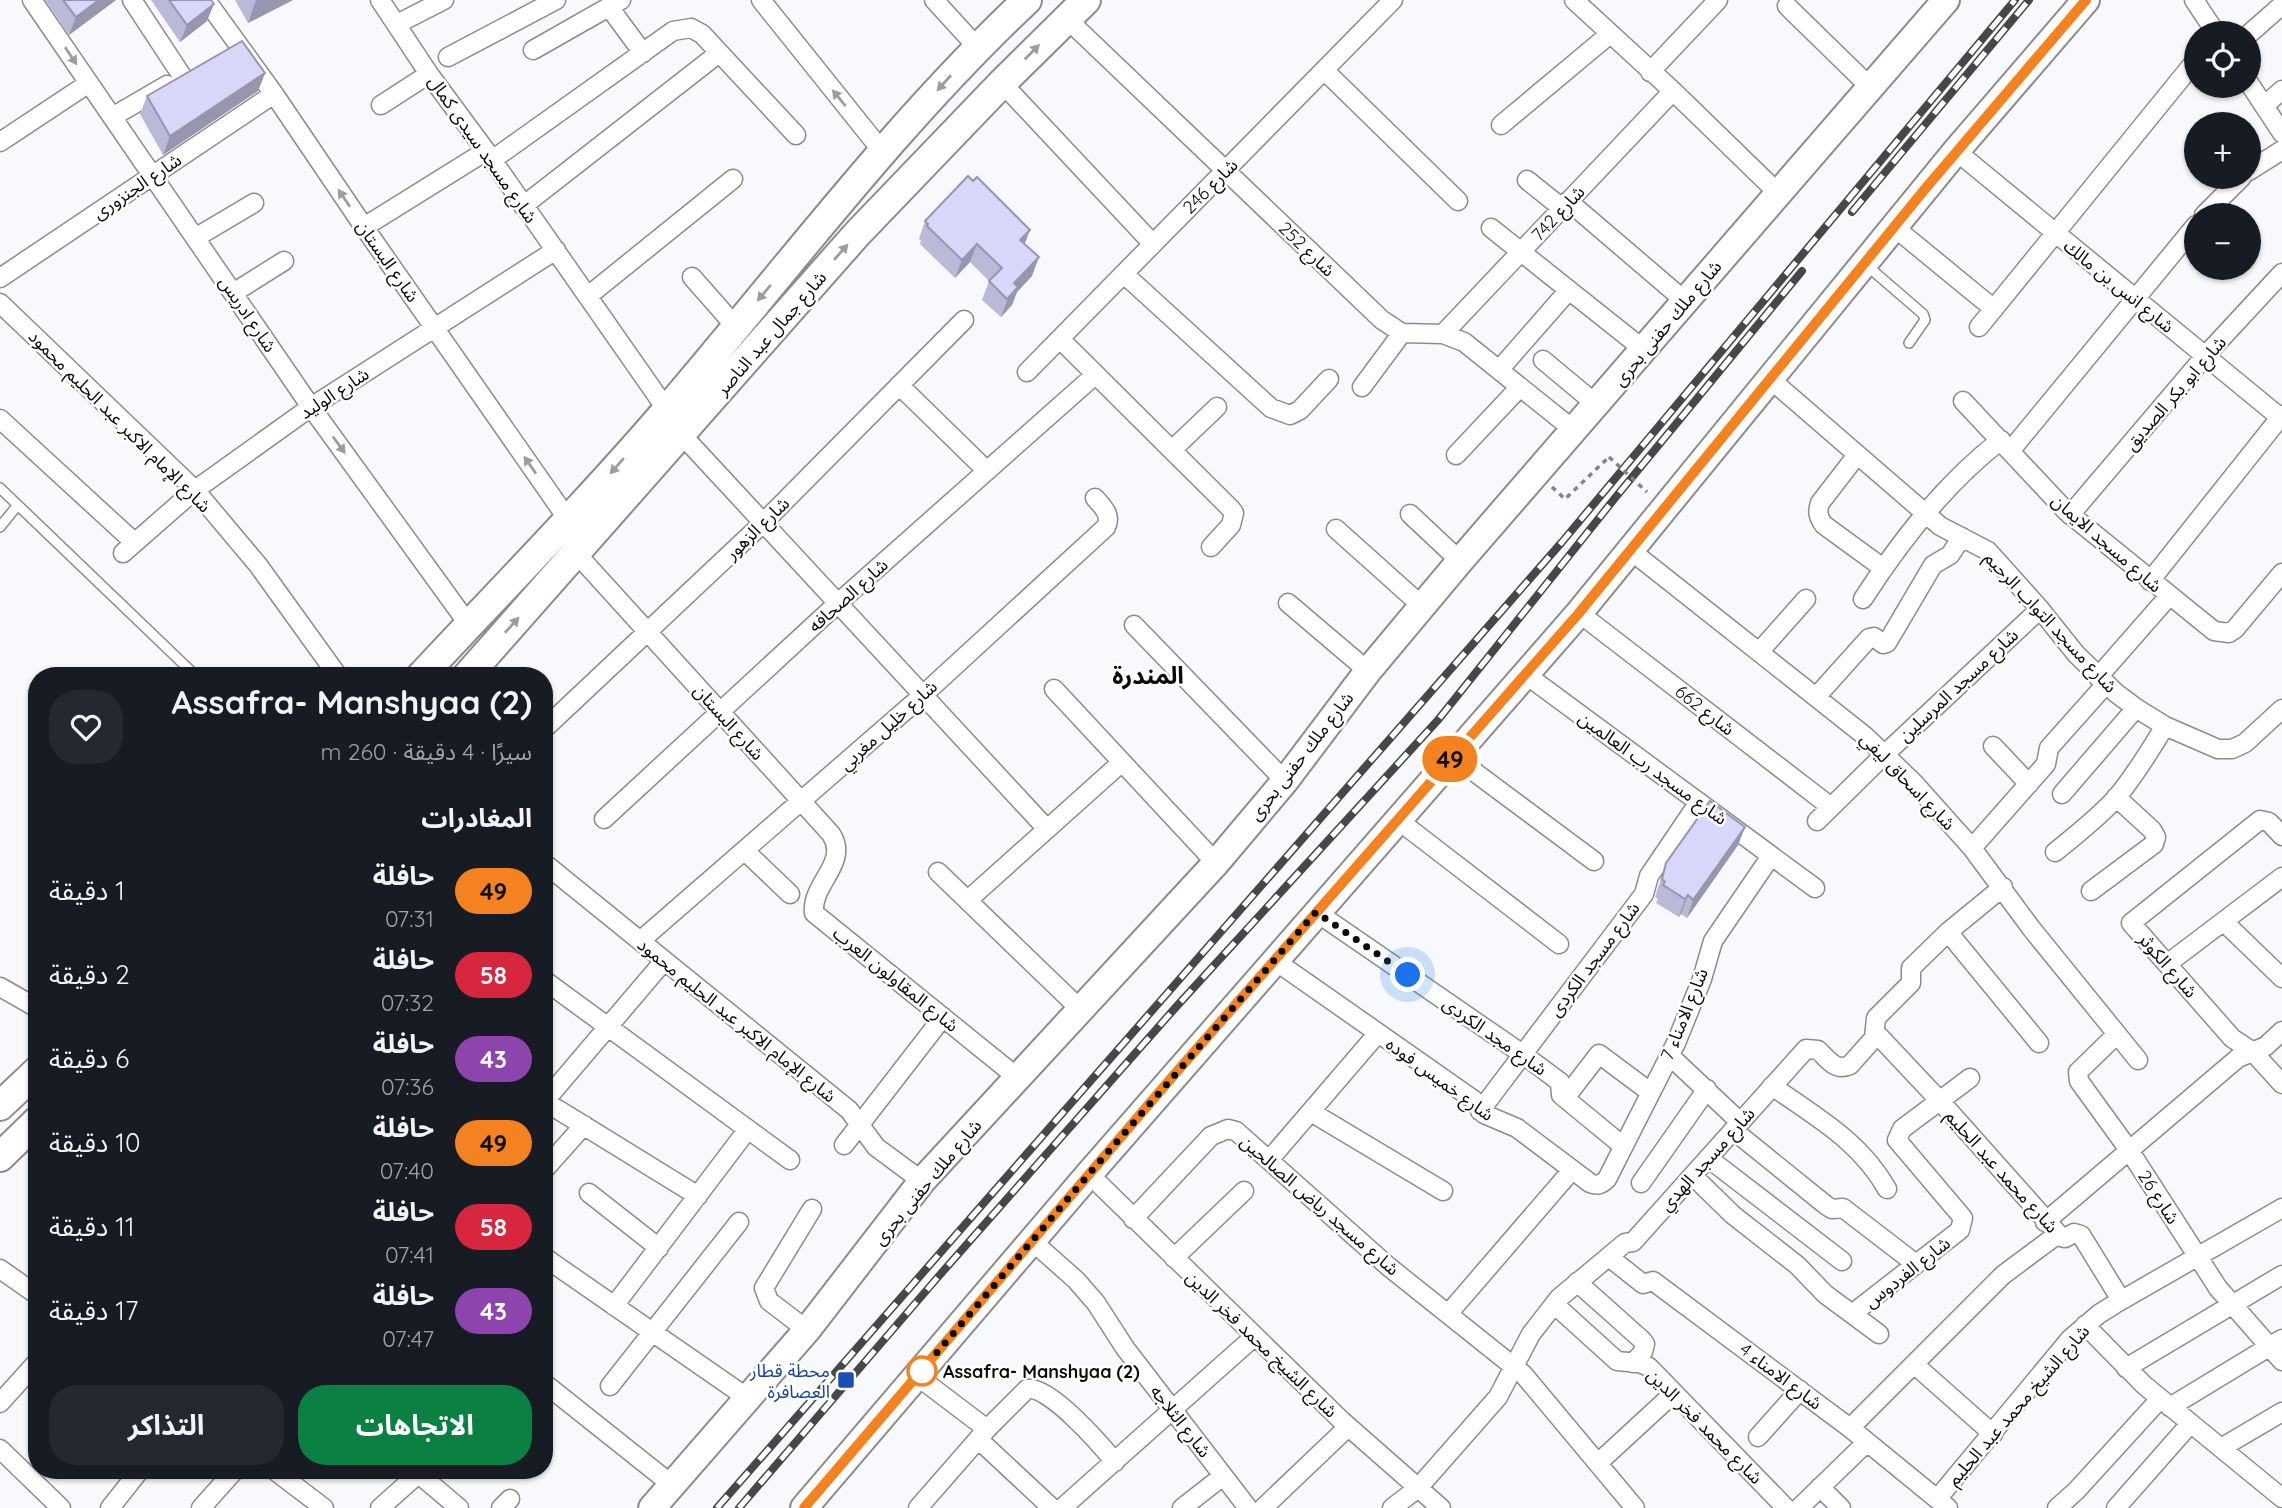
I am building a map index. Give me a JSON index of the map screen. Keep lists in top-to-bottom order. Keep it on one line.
{"streets":{"main road":["شارع جمال عبد الناصر"],"street":["شارع مسجد سيدى كمال","شارع الجنزورى","شارع 246","شارع 742","شارع 252","شارع البستان","شارع انس بن مالك","شارع ادريس","شارع ملك حفنى بحرى","شارع الوليد","شارع ابو بكر الصديق","شارع الإمام الاكبر عبد الحليم محمود","شارع الزهور","شارع مسجد الايمان","شارع الصحافه","شارع مسجد التواب الرحيم","شارع مسجد المرسلين","شارع 662","شارع خليل مغربي","شارع مسجد رب العالمين","شارع اسحاق ليفي","شارع مسجد الكردى","شارع الكوثر","شارع المقاولون العرب","شارع الامناء 7","شارع مجد الكردى","شارع خميس فوده","شارع مسجد الهدي","شارع محمد عبد الحليم","شارع 26","شارع مسجد رياض الصالحين","شارع الفردوس","شارع الشيخ محمد فخر الدين","شارع الامناء 4","شارع الشيخ محمد عبد الحليم","شارع الثلاجه","شارع محمد فخر الدين"]},"crossings":[["شارع مسجد سيدى كمال","شارع جمال عبد الناصر"],["شارع مسجد سيدى كمال","شارع الوليد"],["شارع الجنزورى","شارع البستان"],["شارع الجنزورى","شارع ادريس"],["شارع 246","شارع 252"],["شارع 252","شارع جمال عبد الناصر"],["شارع البستان","شارع جمال عبد الناصر"],["شارع البستان","شارع الوليد"],["شارع البستان","شارع الزهور"],["شارع البستان","شارع الصحافه"],["شارع البستان","شارع خليل مغربي"],["شارع البستان","شارع المقاولون العرب"],["شارع انس بن مالك","شارع ابو بكر الصديق"],["شارع ادريس","شارع جمال عبد الناصر"],["شارع ادريس","شارع الوليد"],["شارع ملك حفنى بحرى","شارع الإمام الاكبر عبد الحليم محمود"],["شارع ملك حفنى بحرى","شارع المقاولون العرب"],["شارع الوليد","شارع الإمام الاكبر عبد الحليم محمود"],["شارع ابو بكر الصديق","شارع مسجد الايمان"],["شارع الإمام الاكبر عبد الحليم محمود","شارع خليل مغربي"],["شارع مسجد التواب الرحيم","شارع مسجد المرسلين"],["شارع مسجد المرسلين","شارع 662"],["شارع مسجد المرسلين","شارع اسحاق ليفي"],["شارع مسجد رب العالمين","شارع مسجد الكردى"],["شارع مسجد رب العالمين","شارع الامناء 7"],["شارع اسحاق ليفي","شارع مسجد الهدي"],["شارع اسحاق ليفي","شارع 26"],["شارع مسجد الكردى","شارع مجد الكردى"],["شارع مسجد الكردى","شارع خميس فوده"],["شارع الامناء 7","شارع مجد الكردى"],["شارع الامناء 7","شارع خميس فوده"],["شارع مسجد الهدي","شارع محمد عبد الحليم"],["شارع مسجد الهدي","شارع مسجد رياض الصالحين"],["شارع مسجد الهدي","شارع الشيخ محمد فخر الدين"],["شارع مسجد الهدي","شارع الامناء 4"],["شارع مسجد الهدي","شارع محمد فخر الدين"],["شارع محمد عبد الحليم","شارع الفردوس"],["شارع محمد عبد الحليم","شارع الشيخ محمد عبد الحليم"],["شارع 26","شارع الشيخ محمد عبد الحليم"],["شارع مسجد رياض الصالحين","شارع الشيخ محمد فخر الدين"],["شارع الامناء 4","شارع الشيخ محمد عبد الحليم"]],"one_way":["شارع البستان","شارع ادريس"],"districts":["المندرة"],"places":{"other":["Assafra- Manshyaa (2)"],"transit":["محطة قطار العصافرة"]},"lines":["bus line 49"],"page":{"on_map":"49","map_buttons":["+","−"],"heading":[["Assafra- Manshyaa (2)","سيرًا · 4 دقيقة · 260 m"],"المغادرات"],"list":[{"mark":"49","name":"حافلة","note":"07:31","value":"1 دقيقة"},{"mark":"58","name":"حافلة","note":"07:32","value":"2 دقيقة"},{"mark":"43","name":"حافلة","note":"07:36","value":"6 دقيقة"},{"mark":"49","name":"حافلة","note":"07:40","value":"10 دقيقة"},{"mark":"58","name":"حافلة","note":"07:41","value":"11 دقيقة"},{"mark":"43","name":"حافلة","note":"07:47","value":"17 دقيقة"}],"buttons":["الاتجاهات","التذاكر"]}}
